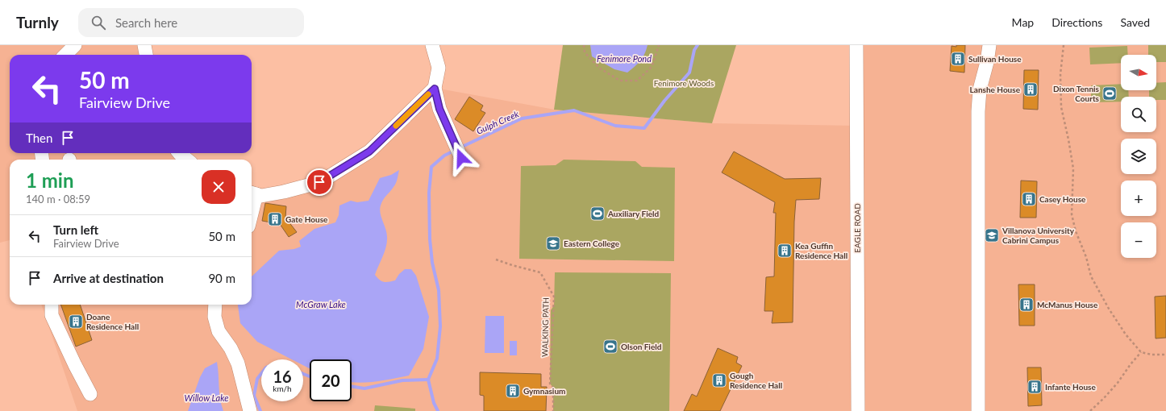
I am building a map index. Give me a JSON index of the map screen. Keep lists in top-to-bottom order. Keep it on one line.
{"streets":{"street":["EAGLE ROAD"],"path":["WALKING PATH"]},"water":["Fenimore Pond","Gulph Creek","McGraw Lake","Willow Lake"],"parks":["Fenimore Woods"],"places":{"building":["Sullivan House","Lanshe House","Casey House","Gate House","Kea Guffin Residence Hall","McManus House","Doane Residence Hall","Gough Residence Hall","Infante House","Gymnasium"],"sports":["Dixon Tennis Courts","Auxiliary Field","Olson Field"],"school or university":["Villanova University Cabrini Campus","Eastern College"]},"north":"right","page":{"header":"Turnly","search":"Search here","nav":["Map","Directions","Saved"],"map_buttons":["+","−"],"turn":["50 m","Fairview Drive"],"then":"Then","heading":["1 min","140 m · 08:59"],"list":[{"name":"Turn left","note":"Fairview Drive","value":"50 m"},{"name":"Arrive at destination","value":"90 m"}],"speed":"16 km/h","limit":"20"}}
